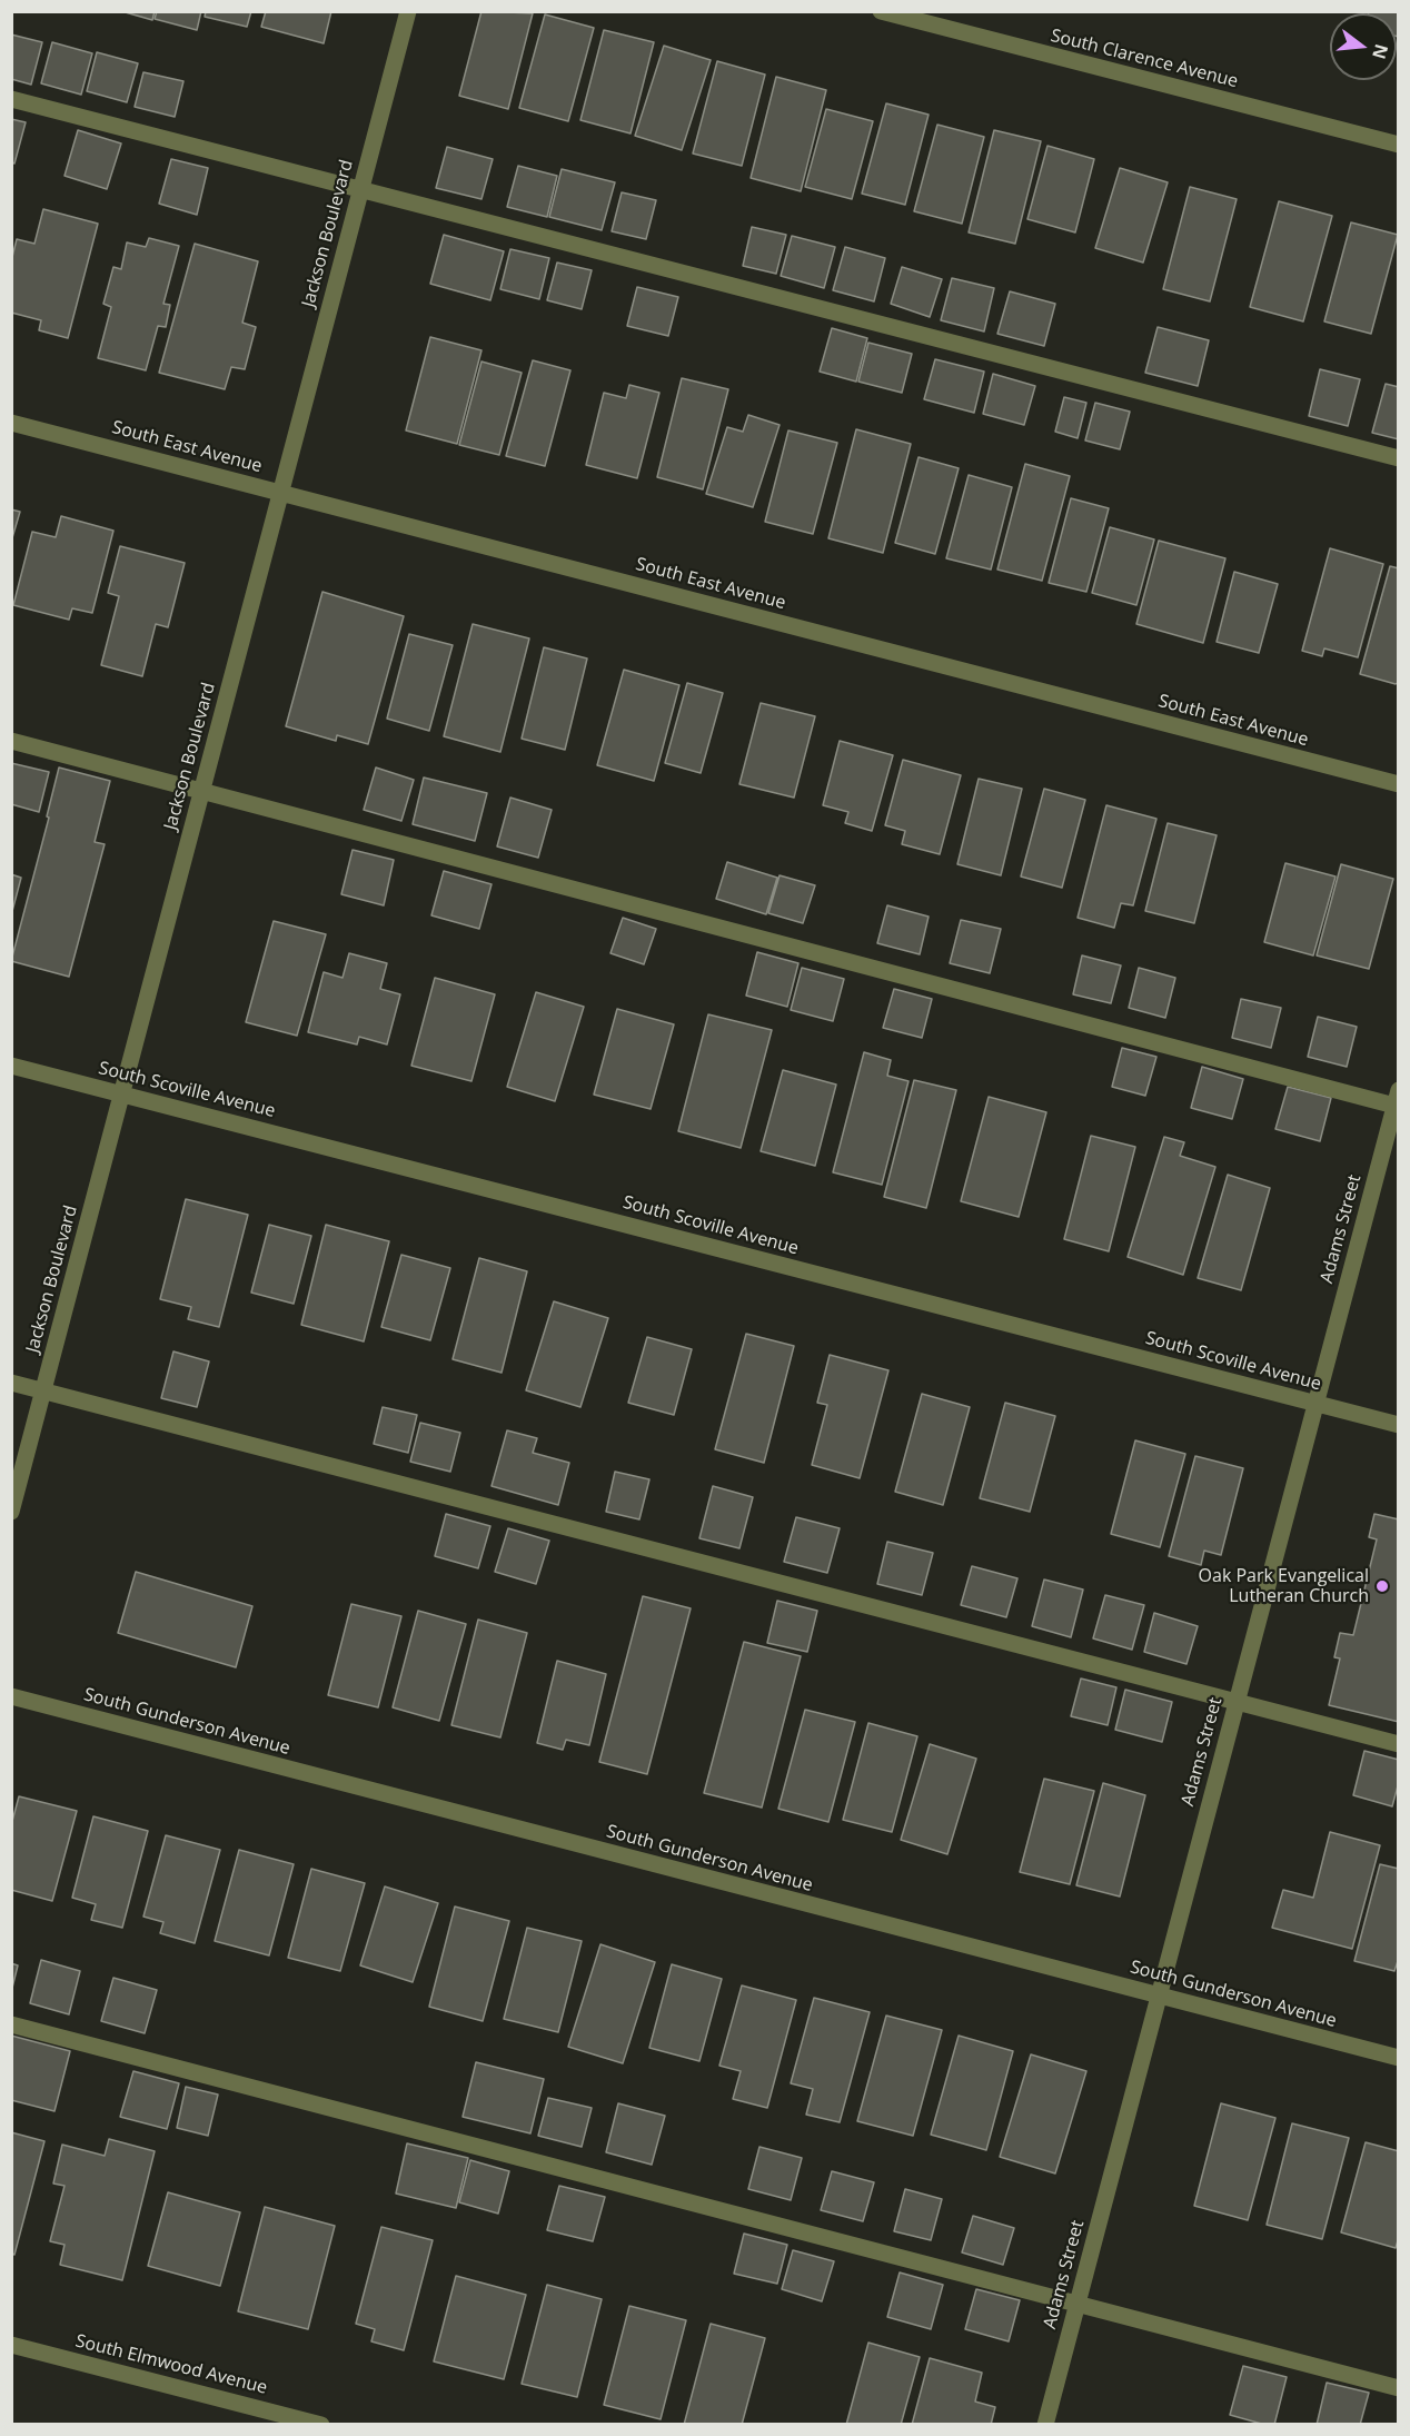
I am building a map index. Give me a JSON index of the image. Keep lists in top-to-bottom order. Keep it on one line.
{"streets":{"street":["South Clarence Avenue","Jackson Boulevard","South East Avenue","South Scoville Avenue","Adams Street","South Gunderson Avenue","South Elmwood Avenue"]},"crossings":[["Jackson Boulevard","South East Avenue"],["Jackson Boulevard","South Scoville Avenue"],["South Scoville Avenue","Adams Street"],["Adams Street","South Gunderson Avenue"]],"places":["Oak Park Evangelical Lutheran Church"],"north":"right"}
